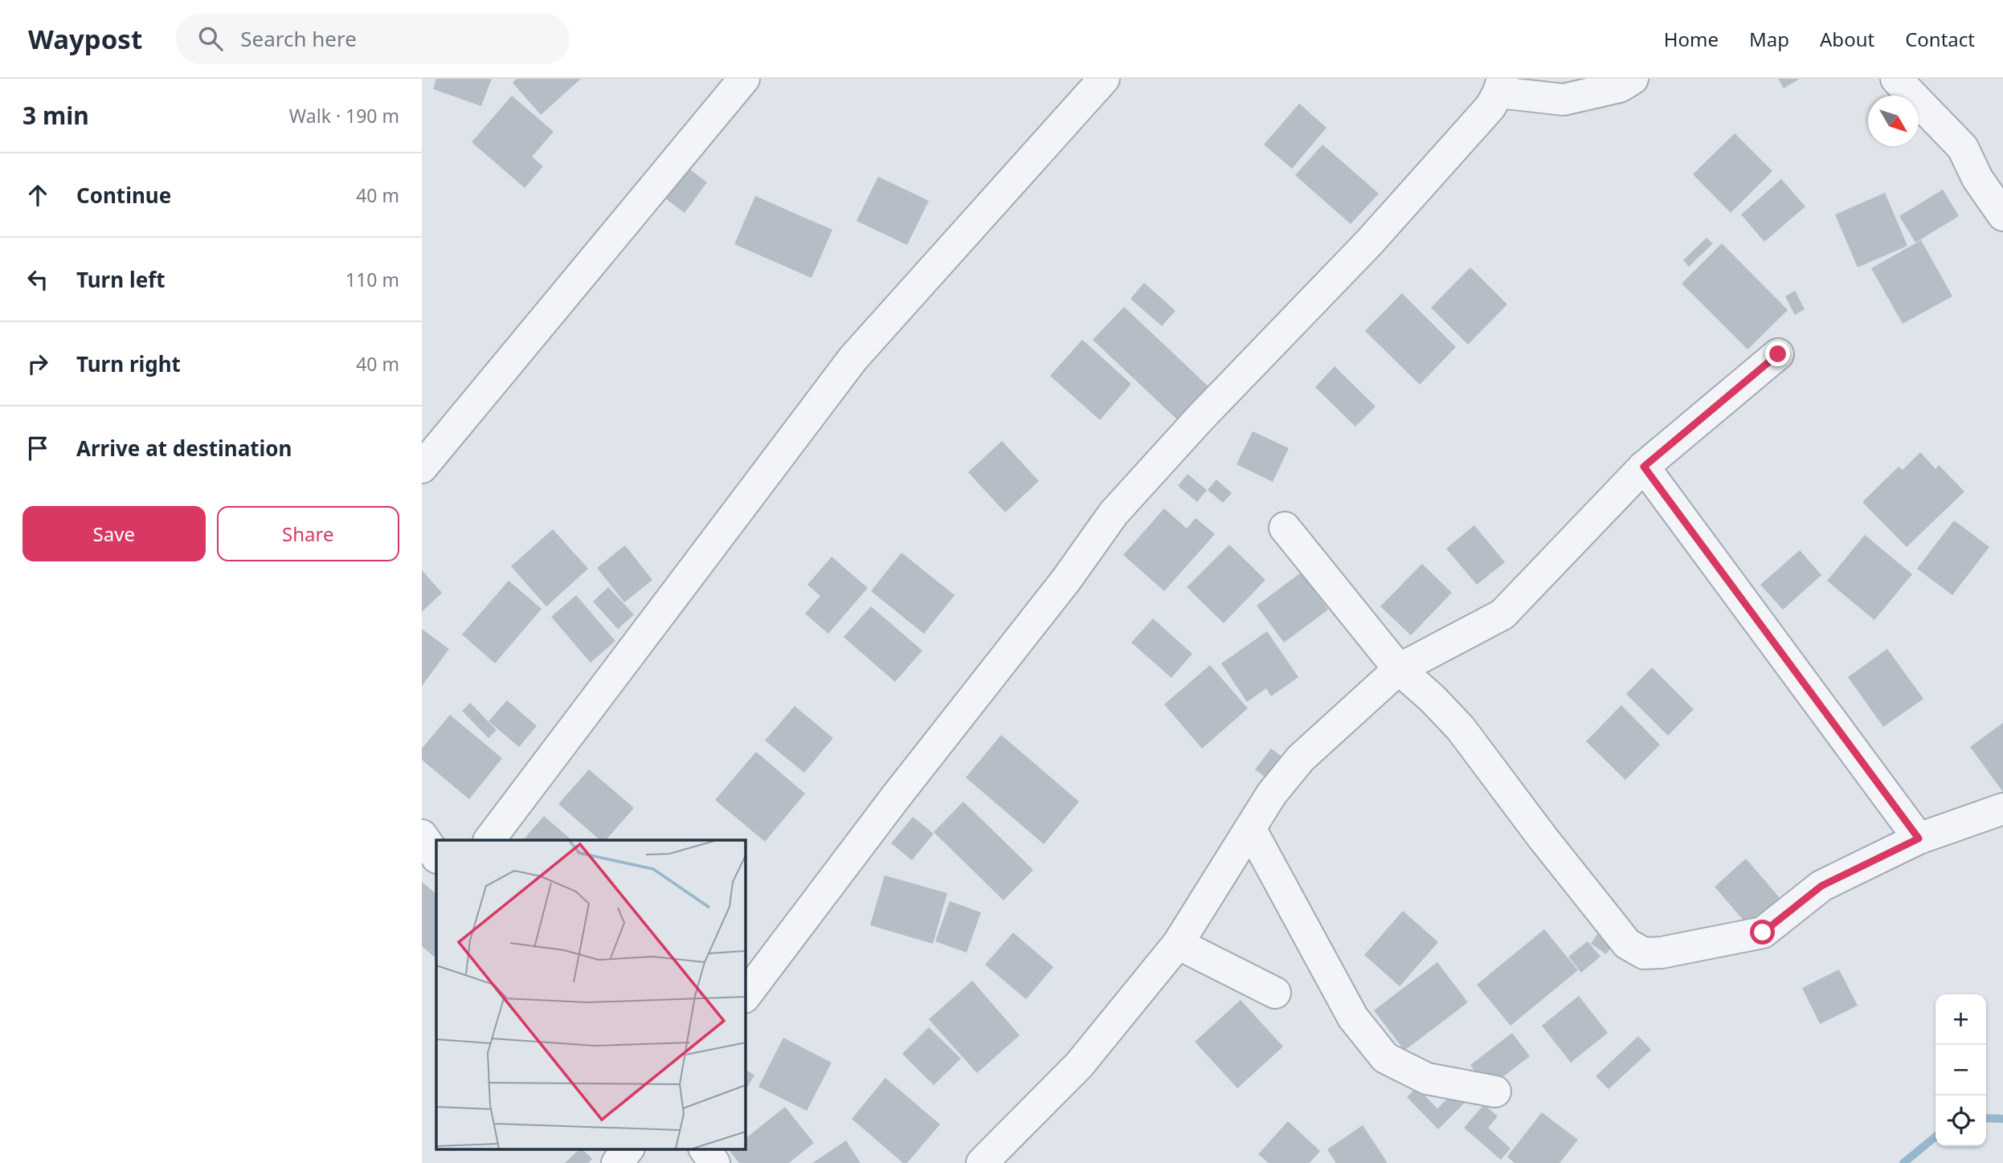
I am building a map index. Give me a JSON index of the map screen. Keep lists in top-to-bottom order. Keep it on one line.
{"north":"bottom right","page":{"header":"Waypost","search":"Search here","nav":["Home","Map","About","Contact"],"heading":["3 min","Walk · 190 m"],"list":[["Continue","40 m"],["Turn left","110 m"],["Turn right","40 m"],"Arrive at destination"],"buttons":["Save","Share"],"map_buttons":["+","−"]}}
